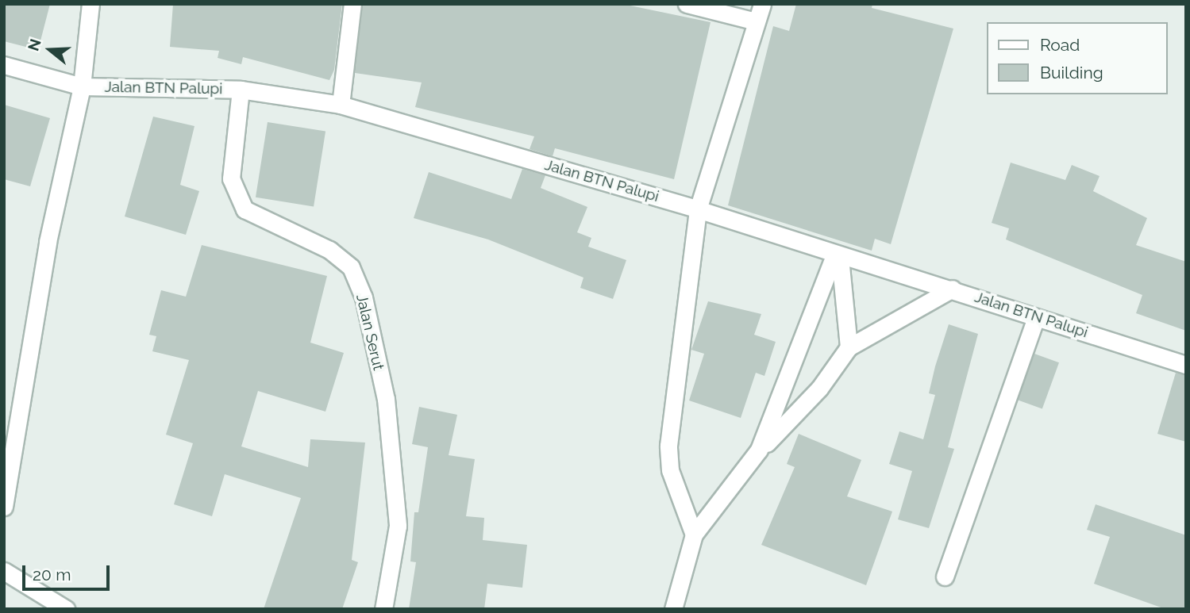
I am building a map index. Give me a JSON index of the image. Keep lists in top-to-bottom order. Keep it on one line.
{"streets":{"street":["Jalan BTN Palupi","Jalan Serut"]},"crossings":[["Jalan BTN Palupi","Jalan Serut"]],"legend":["Road","Building"],"scale_bar":"20 m","north":"left"}
